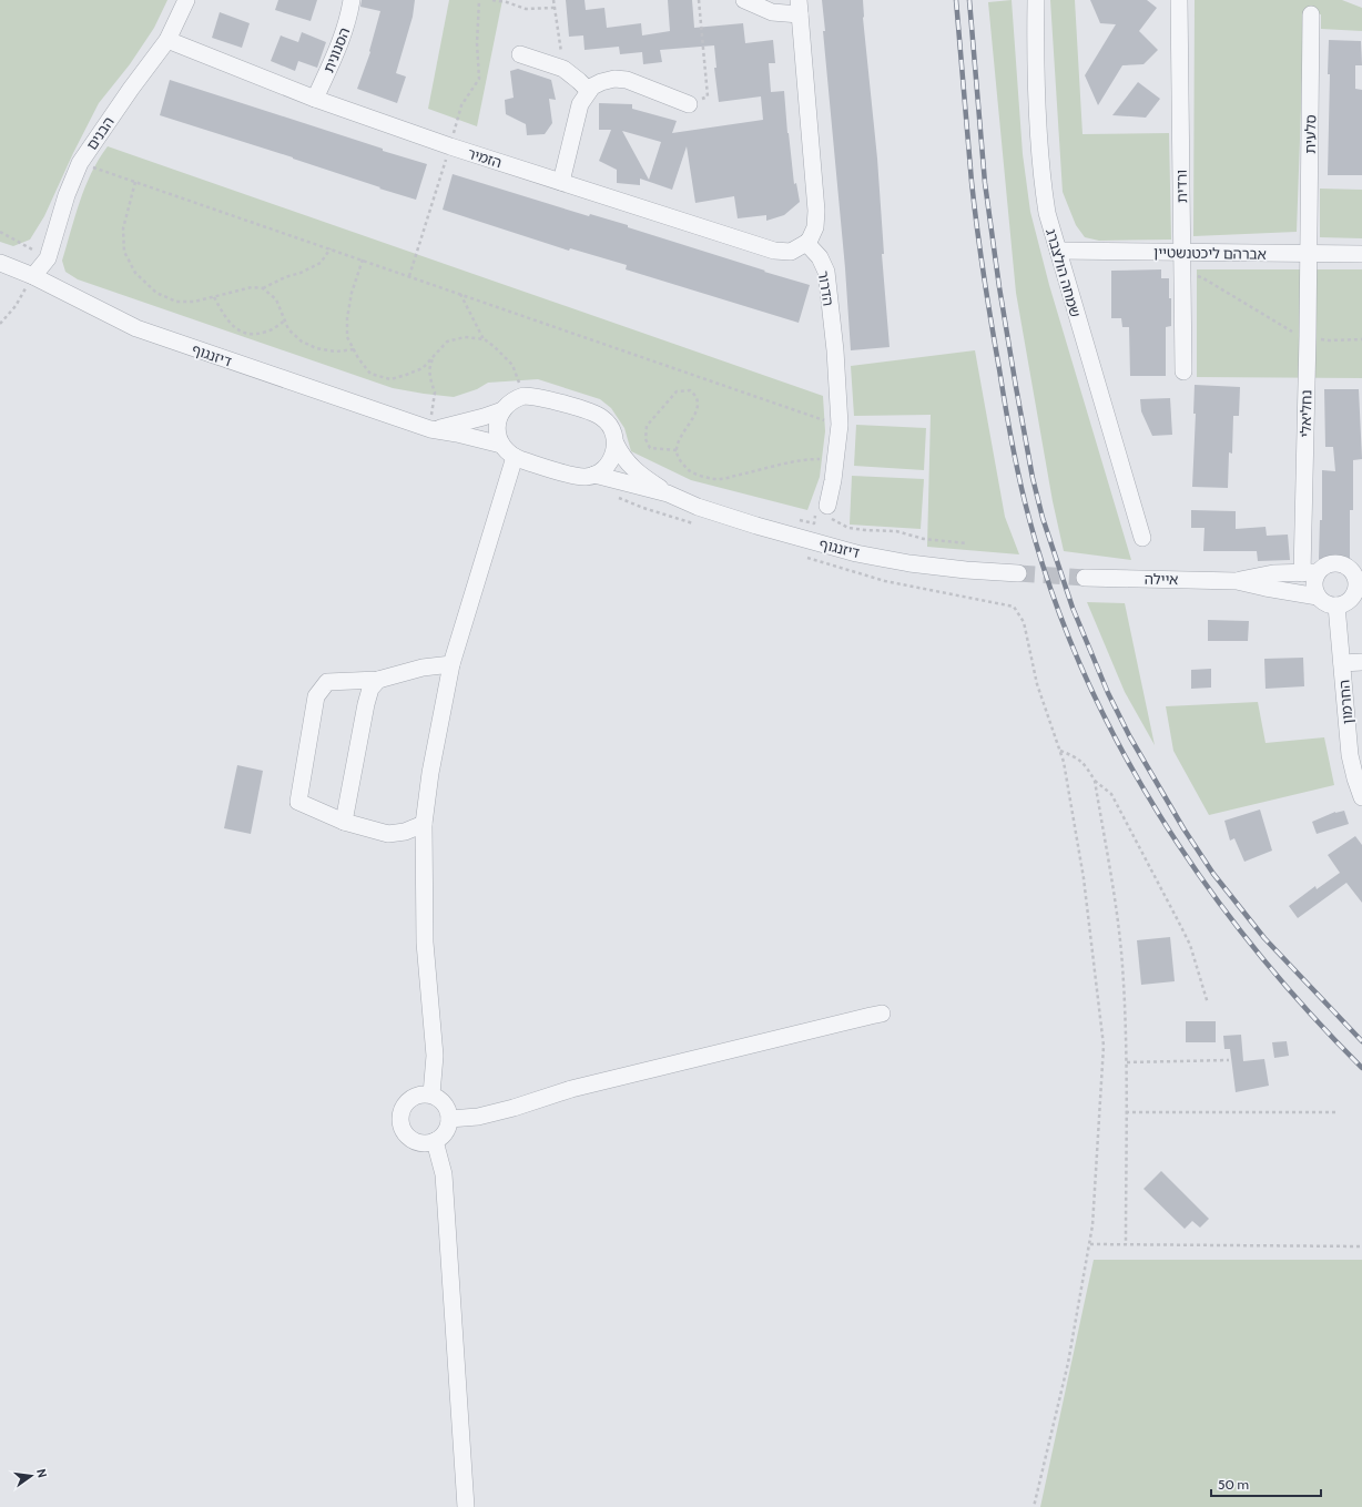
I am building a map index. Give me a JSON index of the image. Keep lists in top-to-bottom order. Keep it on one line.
{"streets":{"street":["הסנונית","הבנים","סלעית","הזמיר","ורדית","אברהם ליכטנשטיין","שמחה הולצברג","הדרור","דיזנגוף","נחליאלי","איילה","החרמון"]},"crossings":[["הסנונית","הזמיר"],["הבנים","הזמיר"],["הבנים","דיזנגוף"],["סלעית","אברהם ליכטנשטיין"],["סלעית","נחליאלי"],["הזמיר","הדרור"],["ורדית","אברהם ליכטנשטיין"],["אברהם ליכטנשטיין","שמחה הולצברג"],["אברהם ליכטנשטיין","נחליאלי"],["נחליאלי","איילה"],["נחליאלי","החרמון"],["איילה","החרמון"]],"scale_bar":"50 m","north":"right"}
